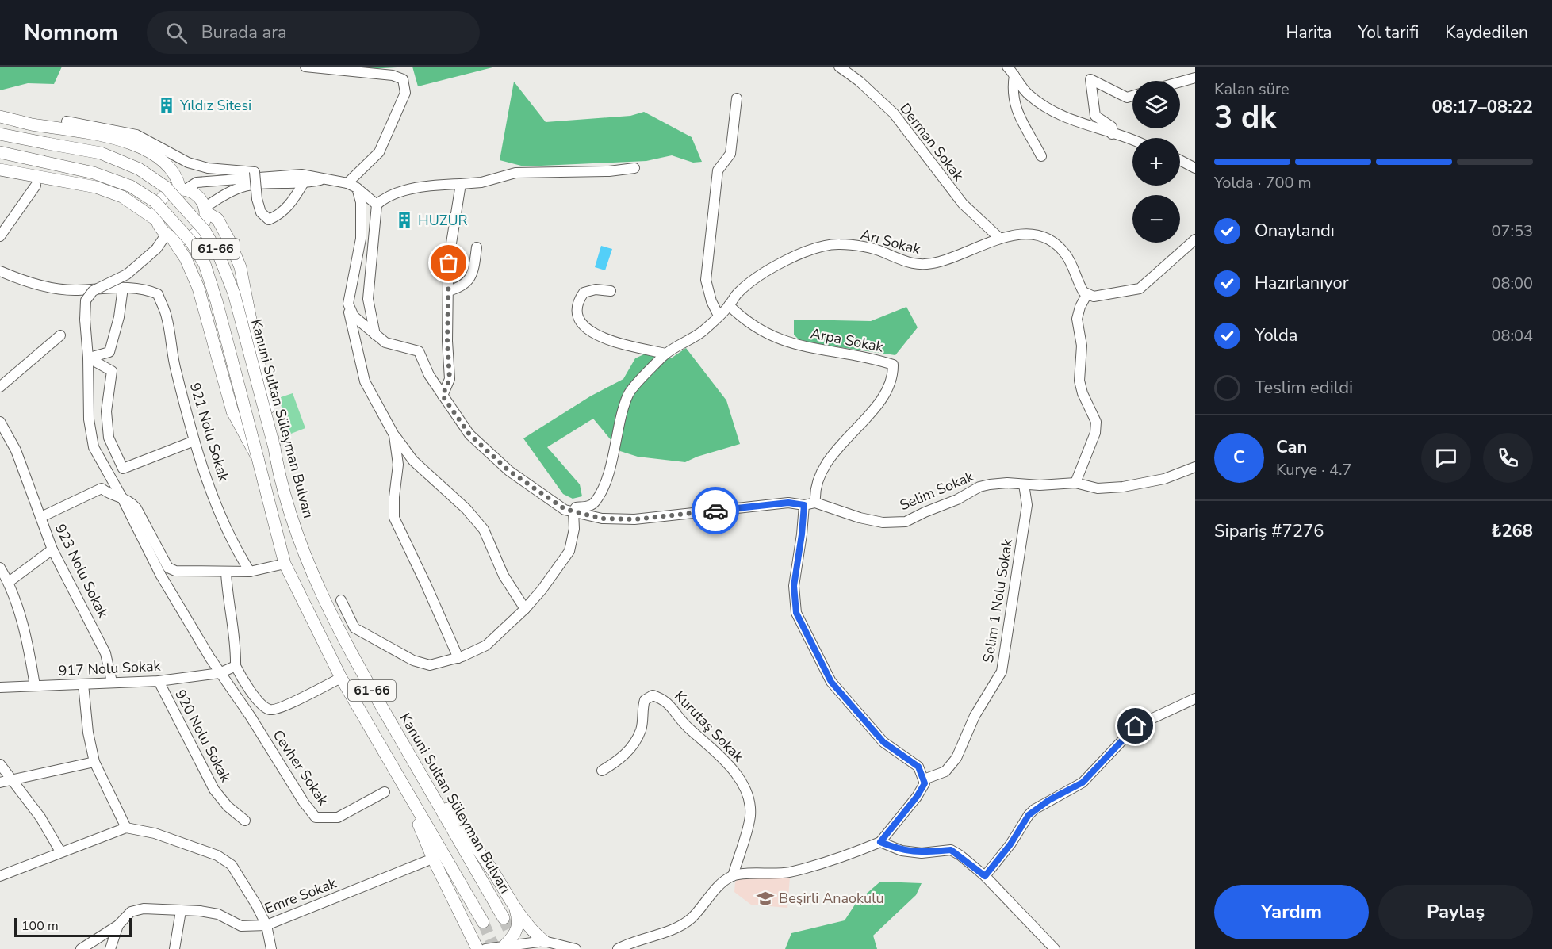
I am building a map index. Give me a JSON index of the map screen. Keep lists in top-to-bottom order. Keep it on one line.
{"streets":{"main road":["61-66","Kanuni Sultan Süleyman Bulvarı"],"street":["Derman Sokak","Arı Sokak","Arpa Sokak","921 Nolu Sokak","Selim Sokak","923 Nolu Sokak","Selim 1 Nolu Sokak","917 Nolu Sokak","Kurutaş Sokak","920 Nolu Sokak","Cevher Sokak","Emre Sokak"]},"crossings":[["Derman Sokak","Arı Sokak"],["Arı Sokak","Arpa Sokak"],["Arı Sokak","Selim Sokak"],["61-66","Kanuni Sultan Süleyman Bulvarı"],["61-66","Cevher Sokak"],["Arpa Sokak","Selim Sokak"],["Selim Sokak","Selim 1 Nolu Sokak"],["923 Nolu Sokak","917 Nolu Sokak"],["917 Nolu Sokak","920 Nolu Sokak"],["917 Nolu Sokak","Cevher Sokak"]],"places":{"building":["Yıldız Sitesi","HUZUR"],"school or university":["Beşirli Anaokulu"]},"scale_bar":"100 m","page":{"header":"Nomnom","search":"Burada ara","nav":["Harita","Yol tarifi","Kaydedilen"],"heading":["3 dk","Kalan süre","08:17–08:22"],"panel":["Can","Kurye · 4.7","Sipariş #7276","₺268"],"map_buttons":["+","−"],"bar":"Yolda · 700 m","list":[["Onaylandı","07:53"],["Hazırlanıyor","08:00"],["Yolda","08:04"],"Teslim edildi"],"round":"C","buttons":["Yardım","Paylaş"],"scale":"100 m"}}
